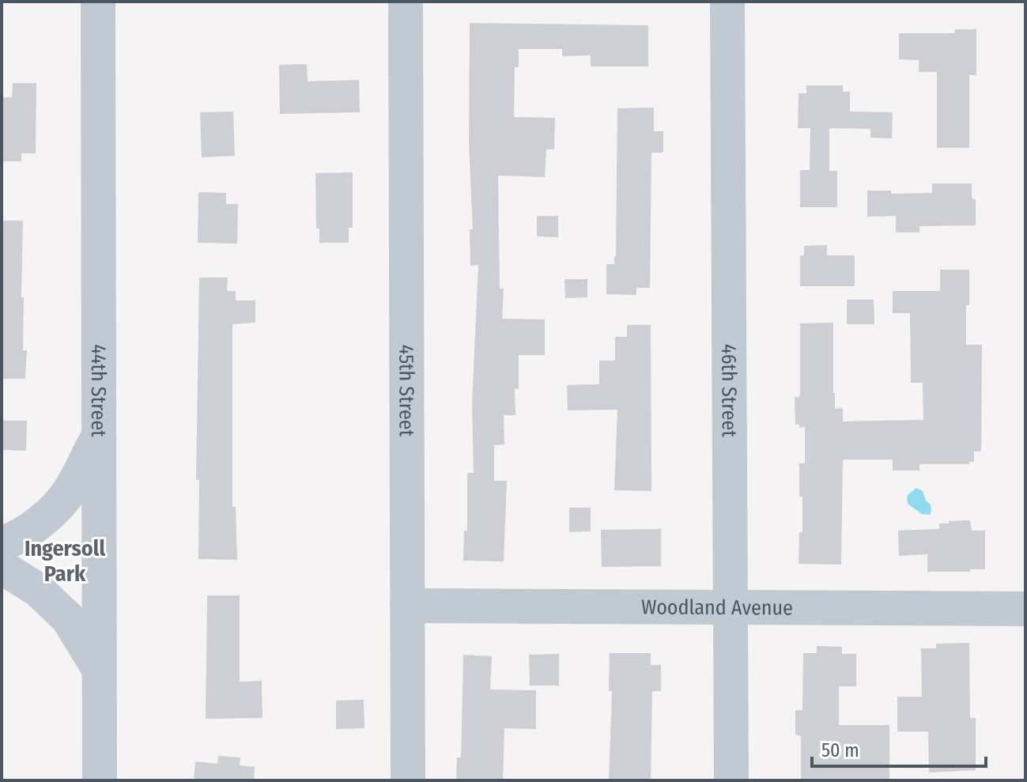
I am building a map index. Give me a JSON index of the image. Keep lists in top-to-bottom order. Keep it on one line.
{"streets":{"street":["44th Street","45th Street","46th Street","Woodland Avenue"]},"crossings":[["45th Street","Woodland Avenue"],["46th Street","Woodland Avenue"]],"districts":["Ingersoll Park"],"scale_bar":"50 m"}
